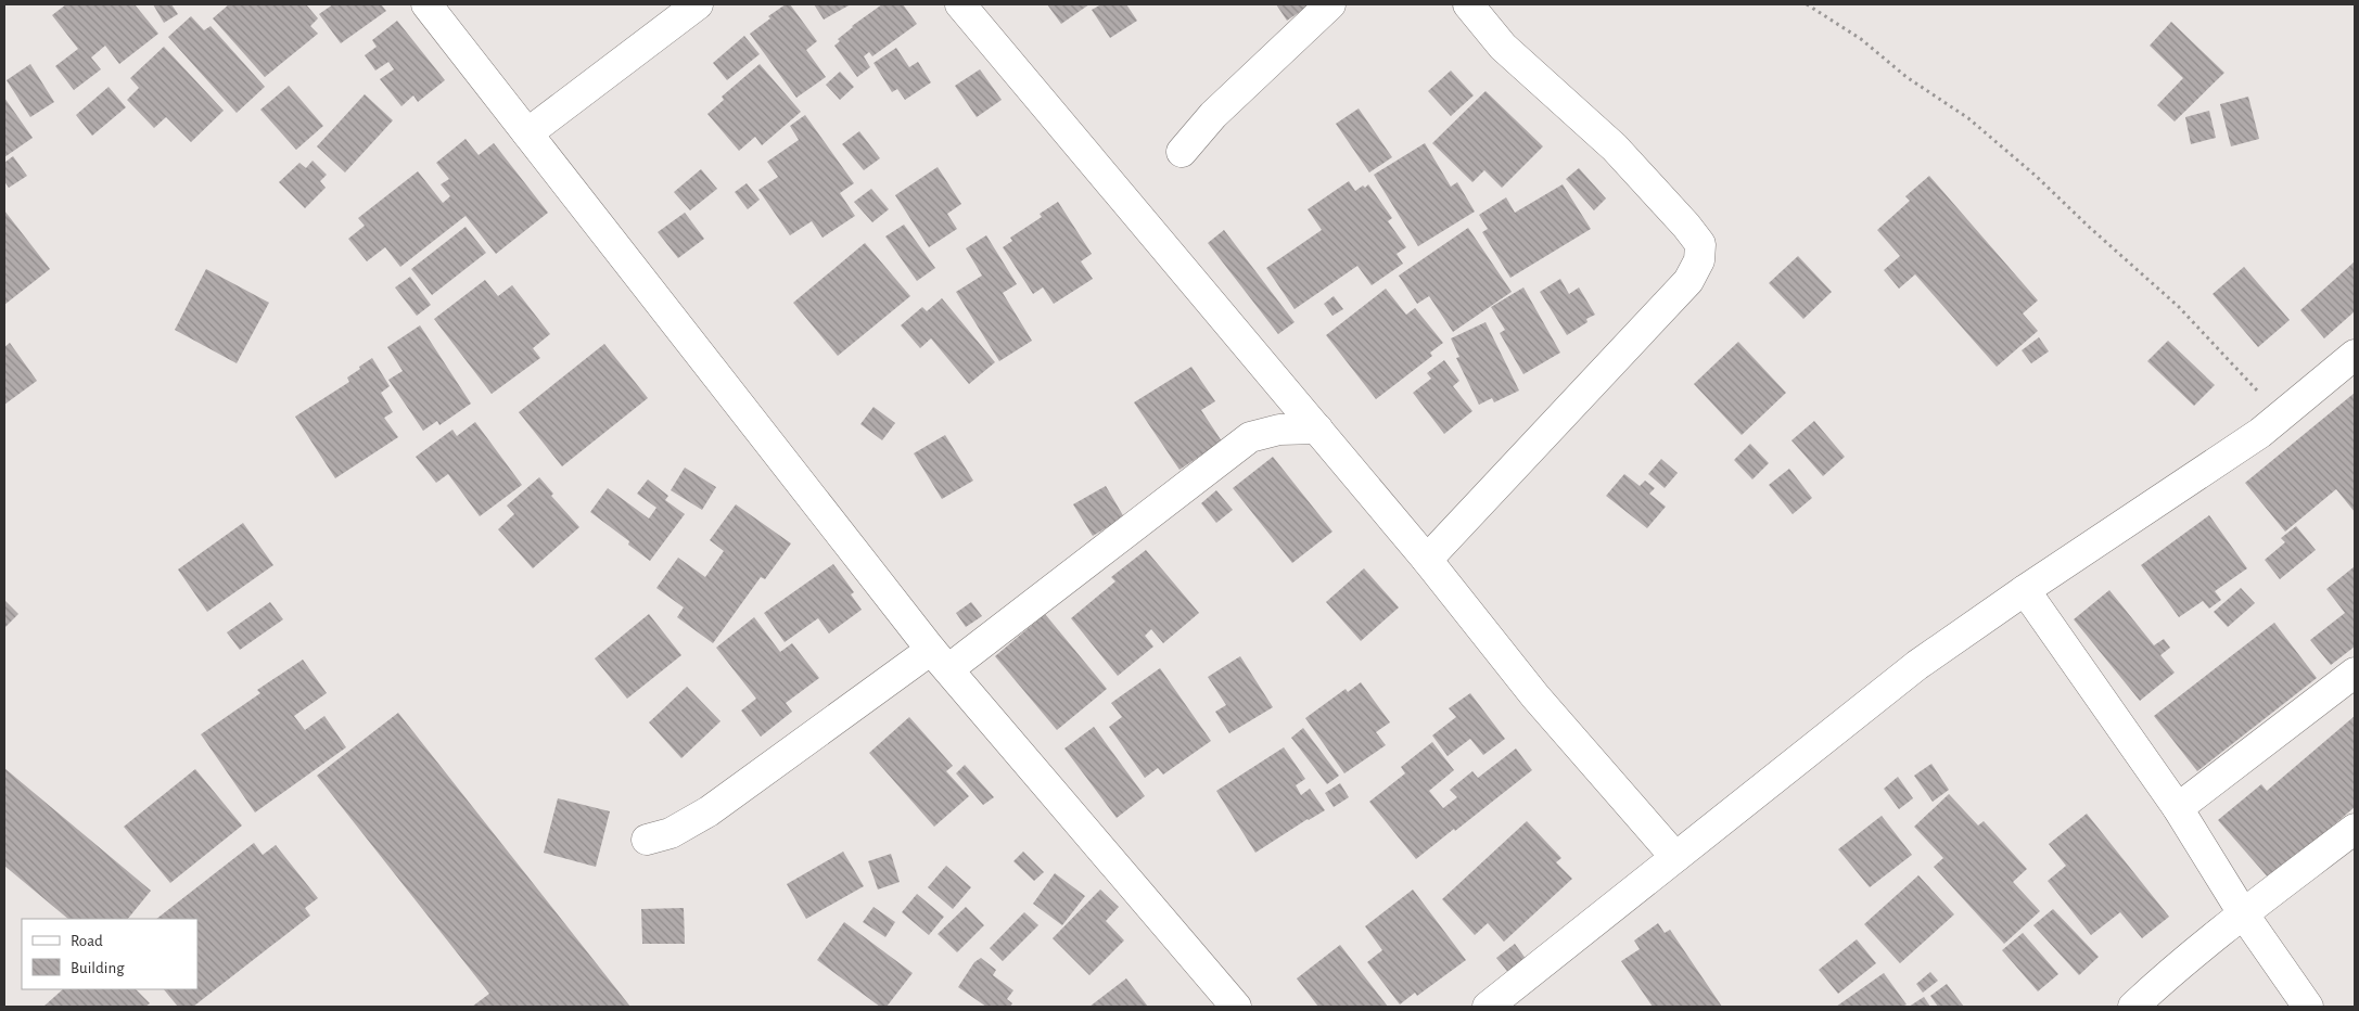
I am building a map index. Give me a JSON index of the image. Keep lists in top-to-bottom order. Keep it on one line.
{"legend":["Road","Building"]}
